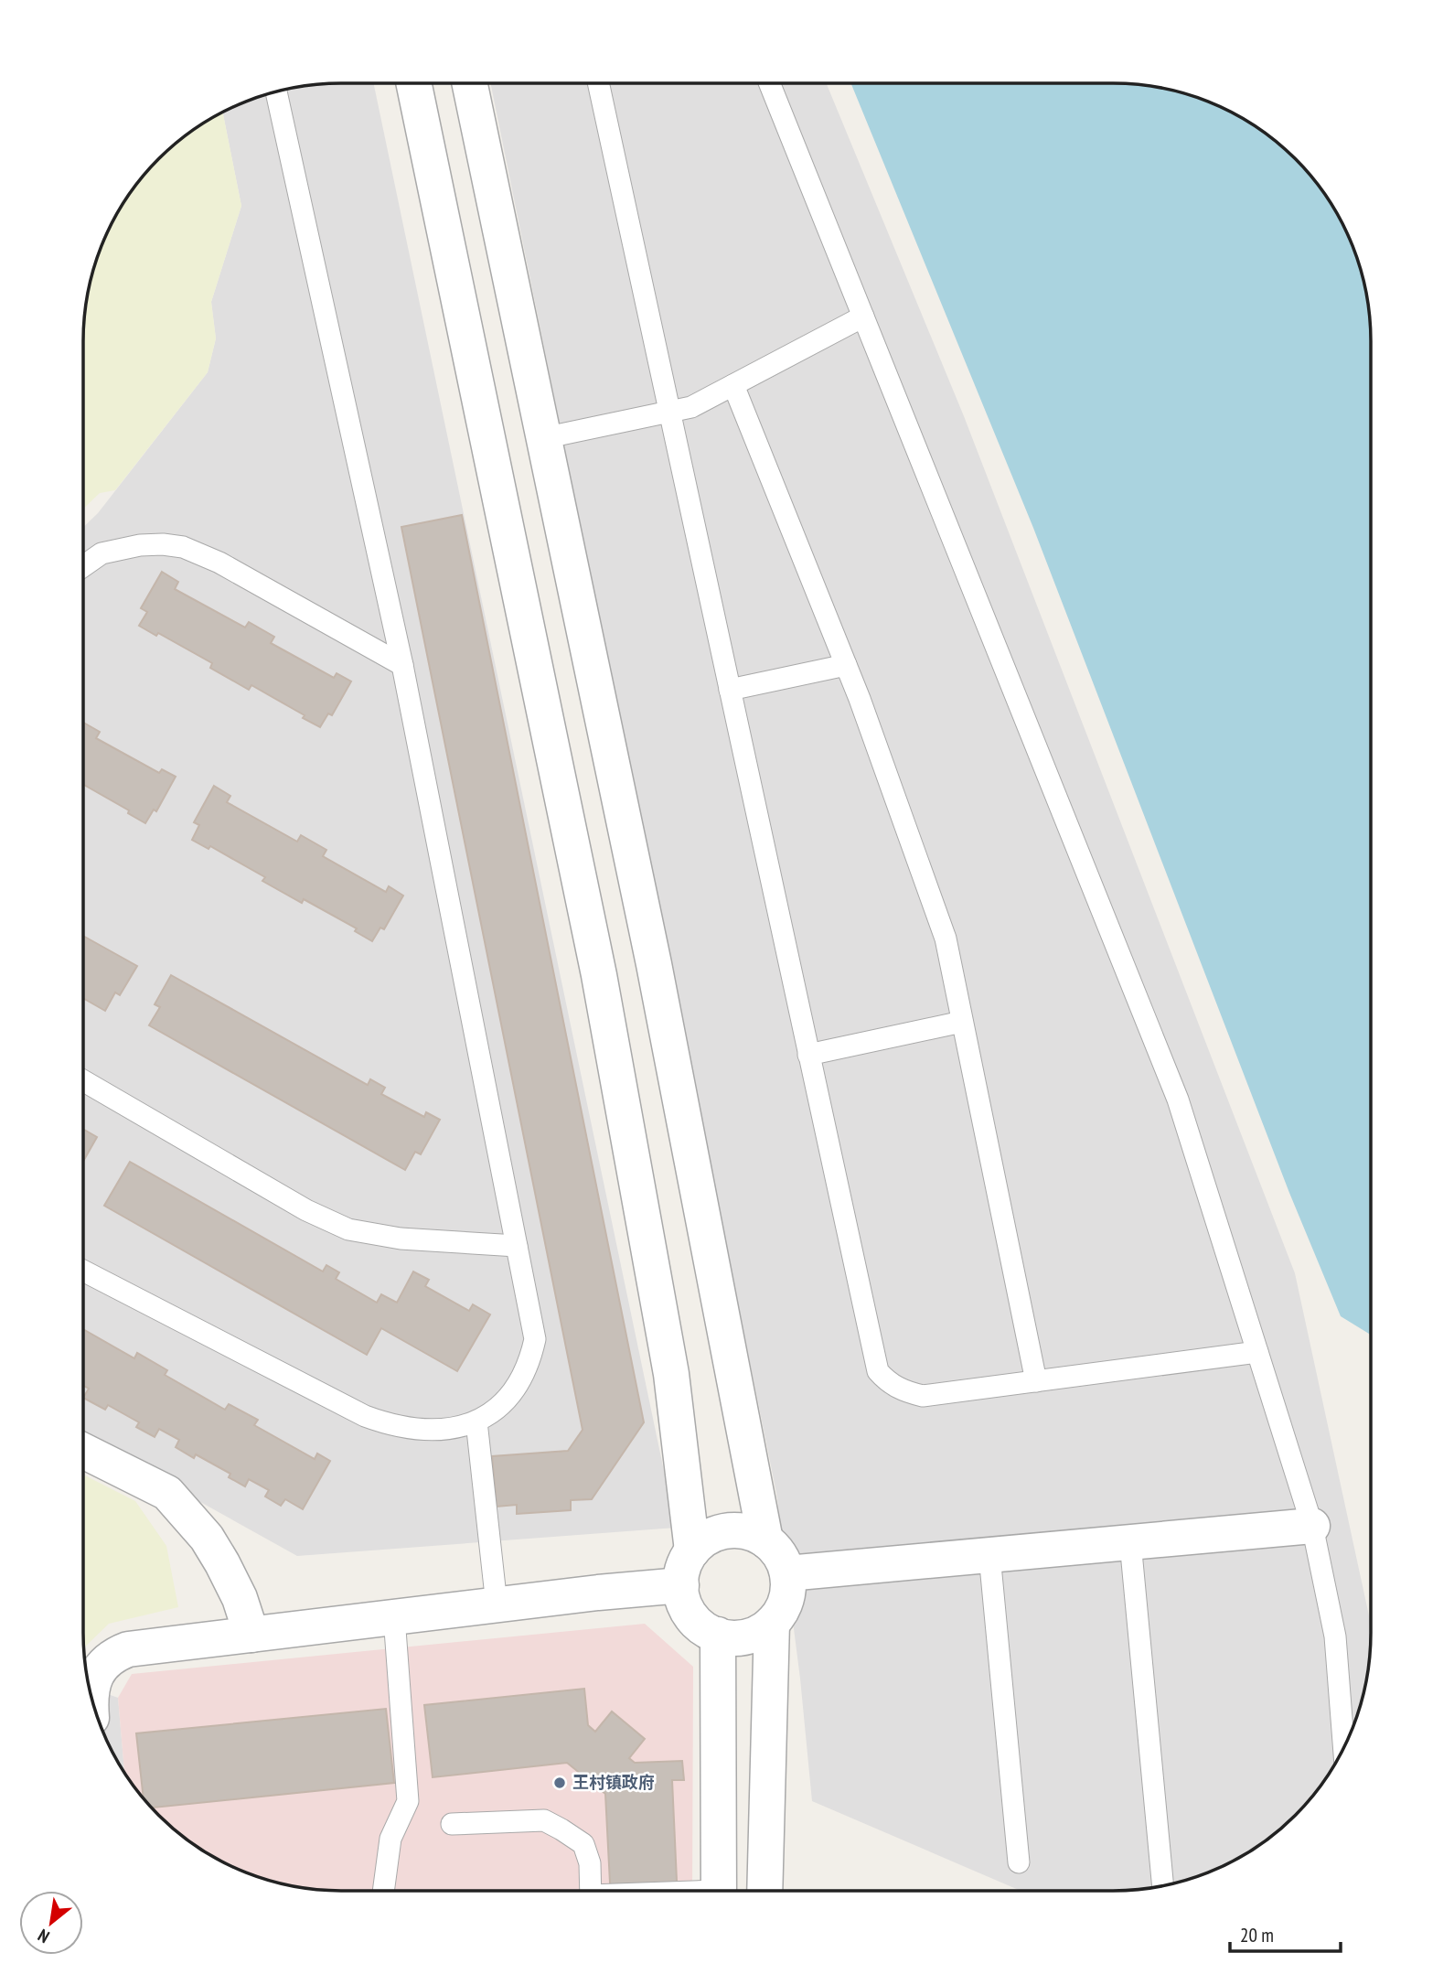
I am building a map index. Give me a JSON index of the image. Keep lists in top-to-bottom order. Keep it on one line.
{"places":["王村镇政府"],"scale_bar":"20 m","north":"bottom left"}
